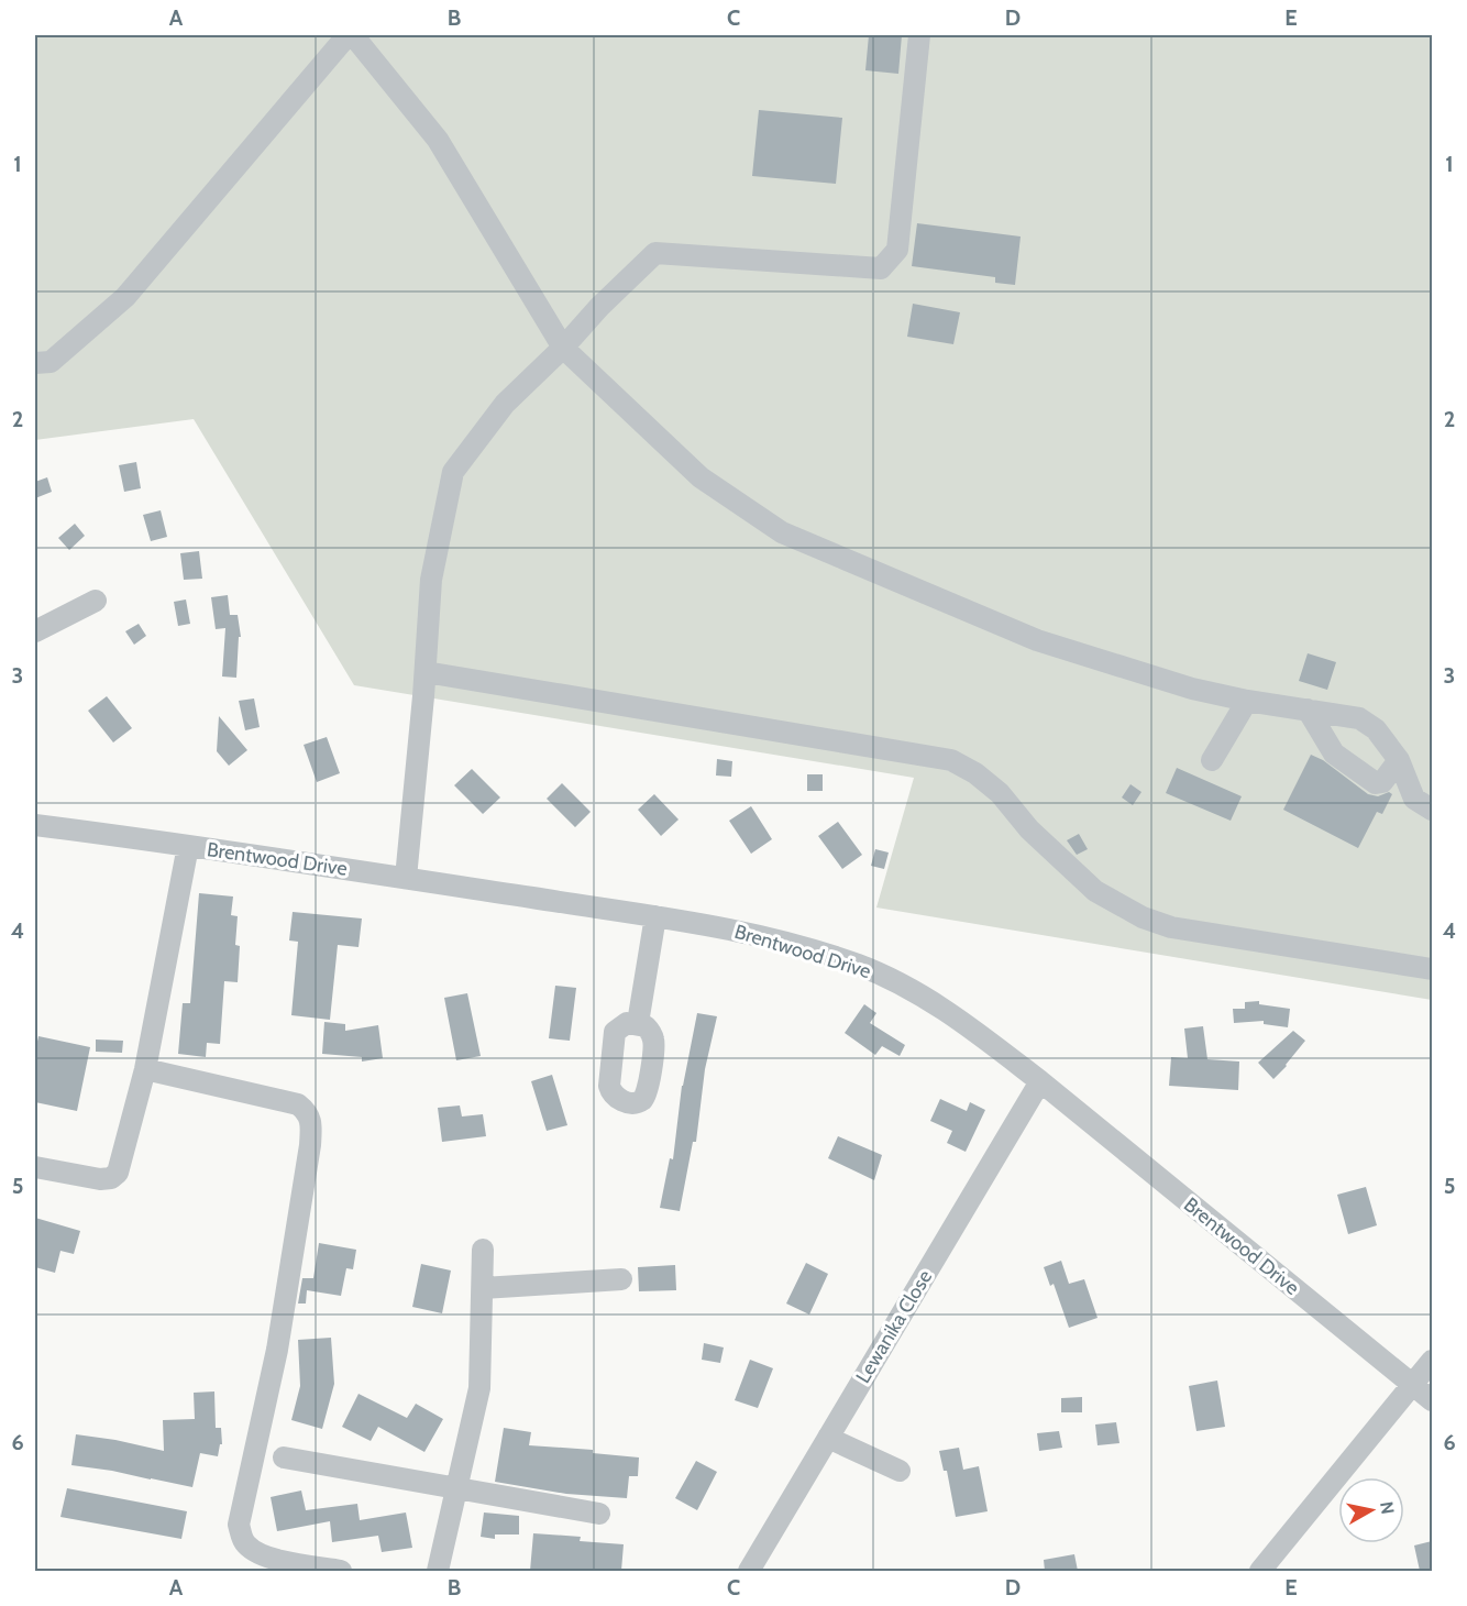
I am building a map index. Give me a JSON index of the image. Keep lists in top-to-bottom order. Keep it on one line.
{"streets":{"street":["Brentwood Drive","Lewanika Close"]},"crossings":[["Brentwood Drive","Lewanika Close"]],"north":"right","grid":{"columns":["A","B","C","D","E"],"rows":["1","2","3","4","5","6"]}}
